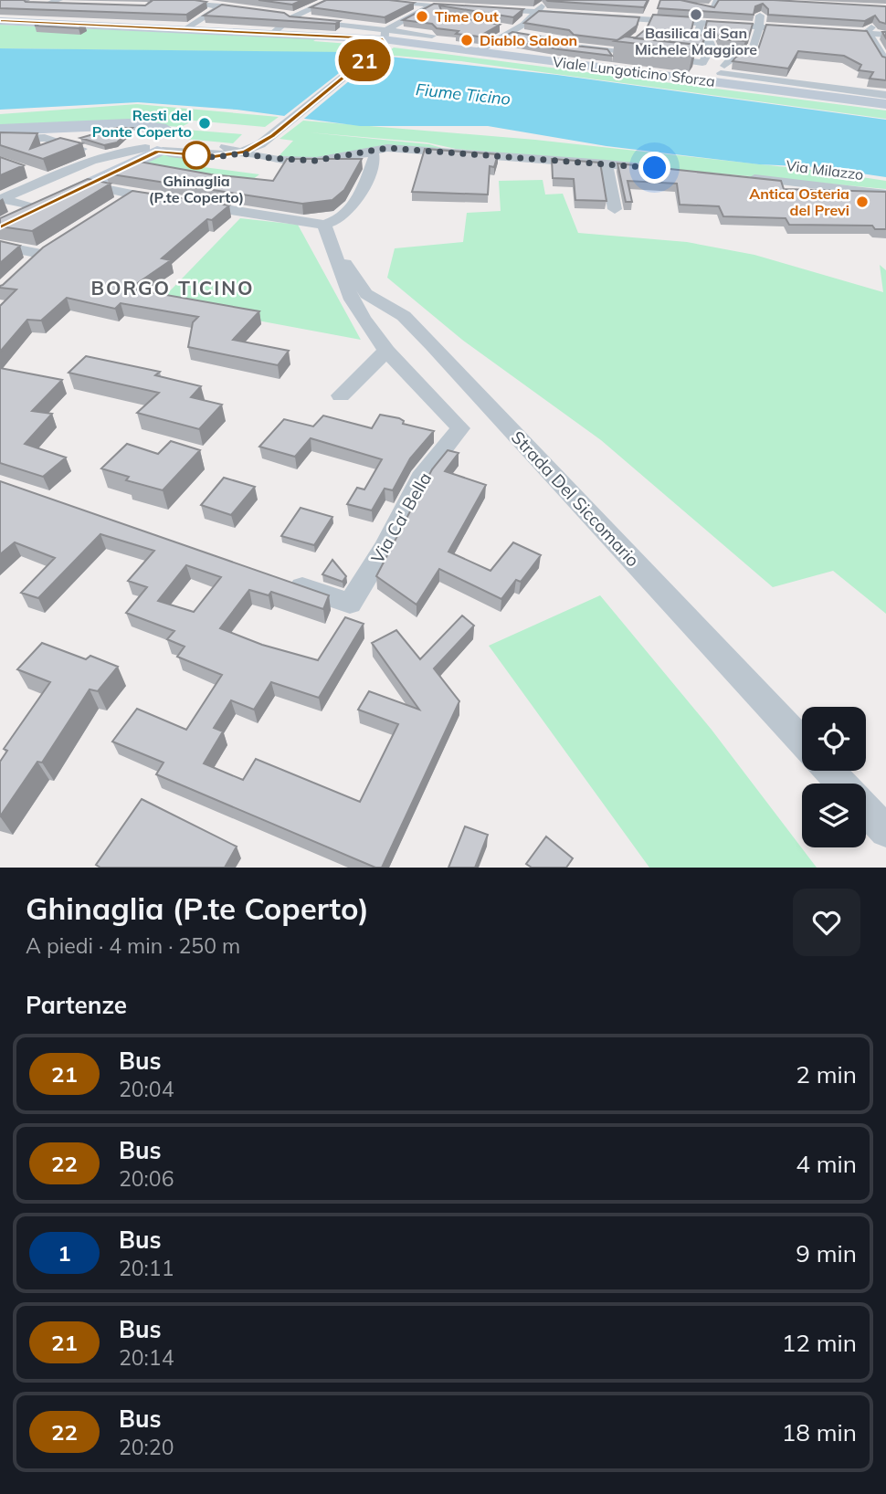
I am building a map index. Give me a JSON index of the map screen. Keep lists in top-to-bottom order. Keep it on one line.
{"streets":{"main road":["Viale Lungoticino Sforza"],"street":["Via Milazzo","Strada Del Siccomario","Via Ca' Bella"]},"crossings":[["Strada Del Siccomario","Via Ca' Bella"]],"districts":["BORGO TICINO"],"water":["Fiume Ticino"],"places":["Basilica di San Michele Maggiore","Time Out","Diablo Saloon","Resti del Ponte Coperto","Ghinaglia (P.te Coperto)","Antica Osteria del Previ"],"lines":["bus line 21"],"page":{"on_map":"21","heading":[["Ghinaglia (P.te Coperto)","A piedi · 4 min · 250 m"],"Partenze"],"list":[{"mark":"21","name":"Bus","note":"20:04","value":"2 min"},{"mark":"22","name":"Bus","note":"20:06","value":"4 min"},{"mark":"1","name":"Bus","note":"20:11","value":"9 min"},{"mark":"21","name":"Bus","note":"20:14","value":"12 min"},{"mark":"22","name":"Bus","note":"20:20","value":"18 min"}]}}
